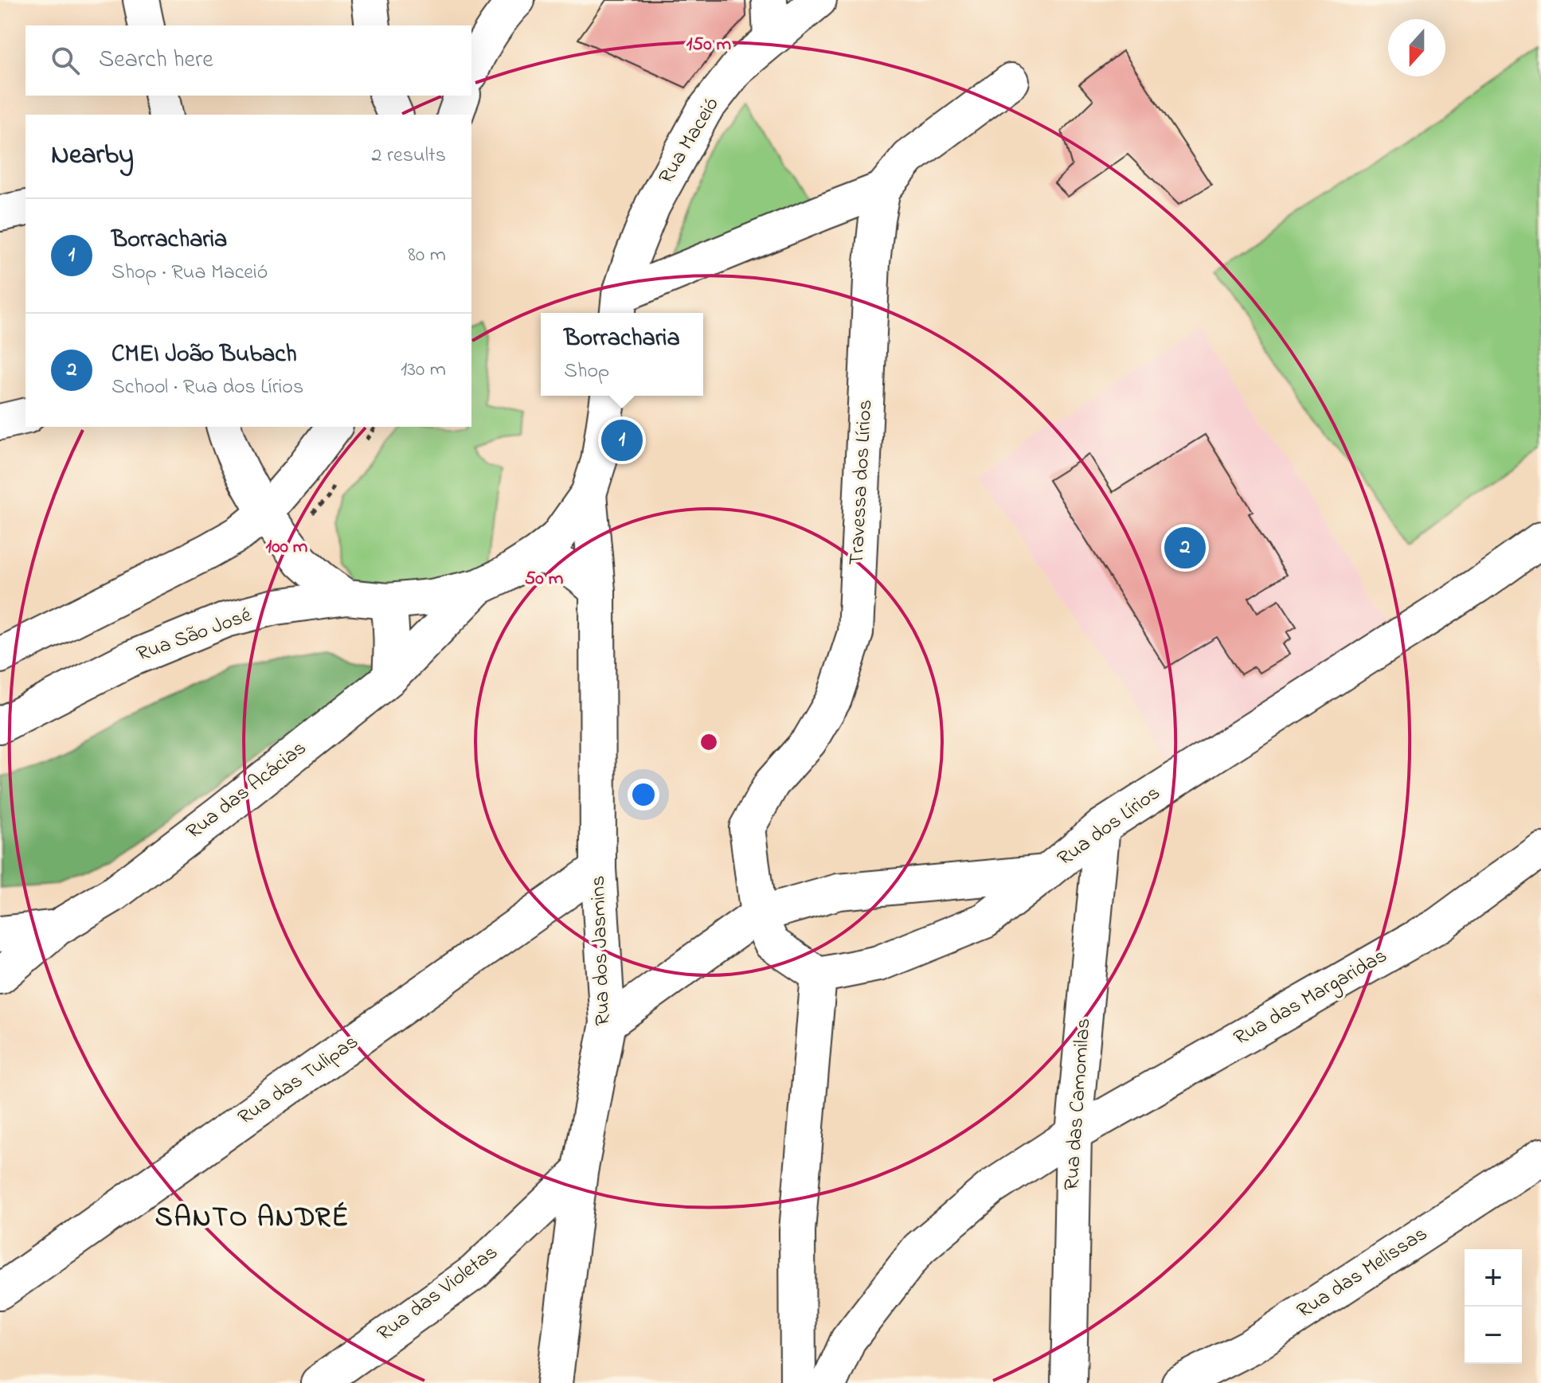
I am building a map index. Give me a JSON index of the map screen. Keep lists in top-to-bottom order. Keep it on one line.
{"streets":{"street":["Rua Maceió","Travessa dos Lírios","Rua São José","Rua das Acácias","Rua dos Lírios","Rua dos Jasmins","Rua das Margaridas","Rua das Tulipas","Rua das Camomilas","Rua das Melissas","Rua das Violetas"]},"crossings":[["Travessa dos Lírios","Rua dos Lírios"],["Rua São José","Rua das Acácias"],["Rua dos Lírios","Rua dos Jasmins"],["Rua dos Lírios","Rua das Camomilas"],["Rua dos Jasmins","Rua das Tulipas"],["Rua dos Jasmins","Rua das Violetas"],["Rua das Margaridas","Rua das Camomilas"]],"districts":["SANTO ANDRÉ"],"north":"bottom","page":{"search":"Search here","heading":["Nearby","2 results"],"list":[{"mark":"1","name":"Borracharia","note":"Shop · Rua Maceió","value":"80 m"},{"mark":"2","name":"CMEI João Bubach","note":"School · Rua dos Lírios","value":"130 m"}],"popup":["Borracharia","Shop"],"pins":["1","2"],"map_buttons":["+","−"]},"rings":["150 m","100 m","50 m"]}
